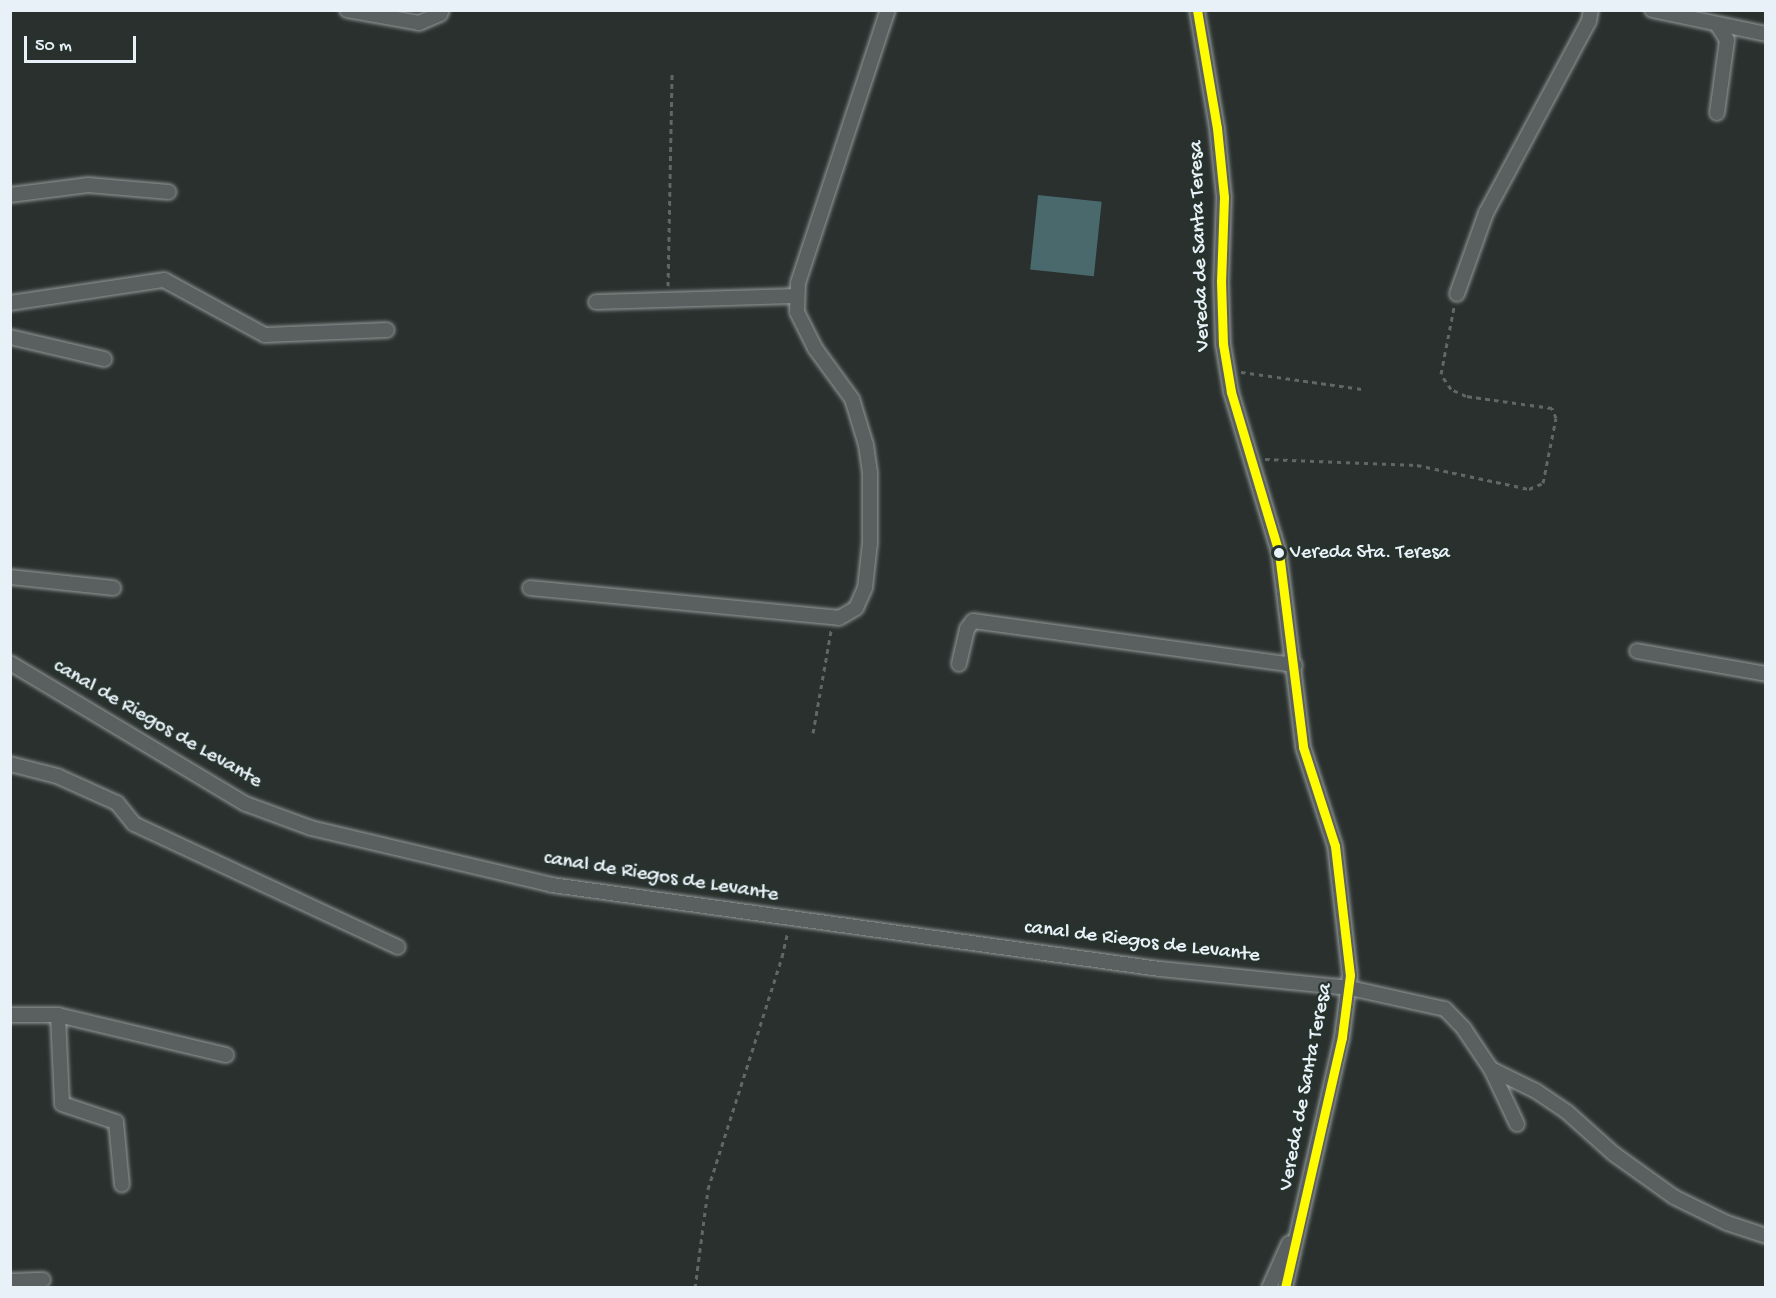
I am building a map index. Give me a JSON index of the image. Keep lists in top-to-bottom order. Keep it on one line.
{"streets":{"street":["Vereda de Santa Teresa","canal de Riegos de Levante"]},"crossings":[["Vereda de Santa Teresa","canal de Riegos de Levante"]],"places":["Vereda Sta. Teresa"],"scale_bar":"50 m"}
